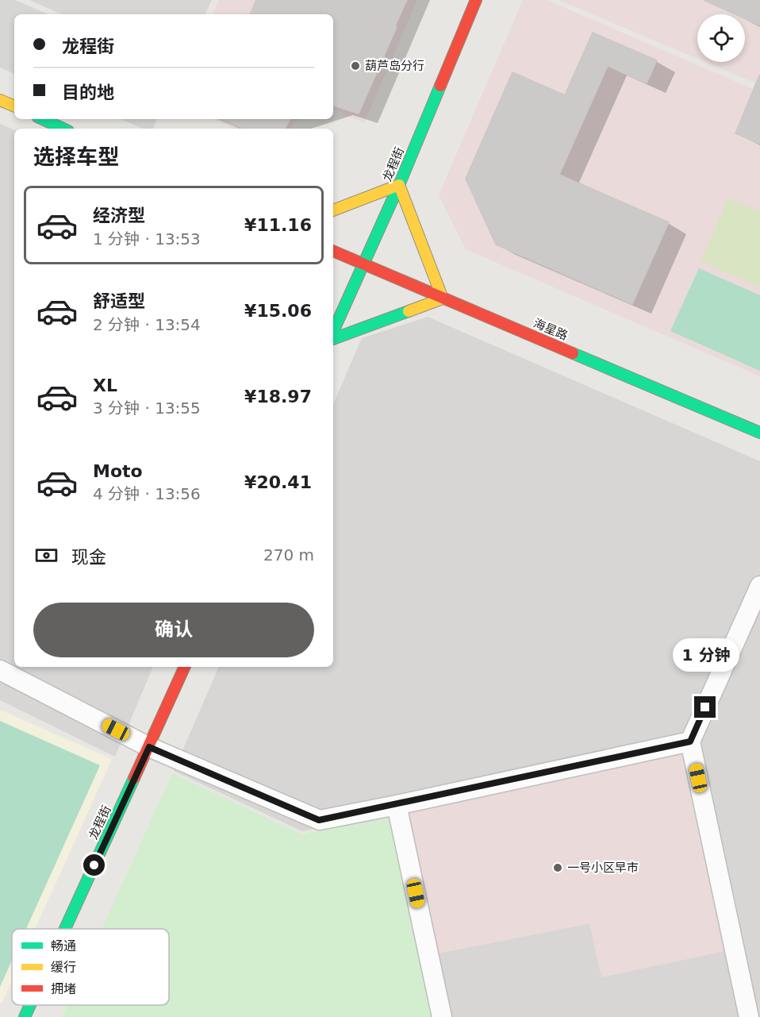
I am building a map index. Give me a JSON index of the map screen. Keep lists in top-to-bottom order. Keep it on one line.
{"streets":{"main road":["龙程街","海星路"]},"crossings":[["龙程街","海星路"]],"places":["葫芦岛分行","一号小区早市"],"legend":["畅通","缓行","拥堵"],"page":{"banner":["龙程街","目的地"],"heading":"选择车型","list":[{"name":"经济型","note":"1 分钟 · 13:53","value":"¥11.16"},{"name":"舒适型","note":"2 分钟 · 13:54","value":"¥15.06"},{"name":"XL","note":"3 分钟 · 13:55","value":"¥18.97"},{"name":"Moto","note":"4 分钟 · 13:56","value":"¥20.41"}],"pay":["现金","270 m"],"buttons":"确认","bubble":"1 分钟"}}
